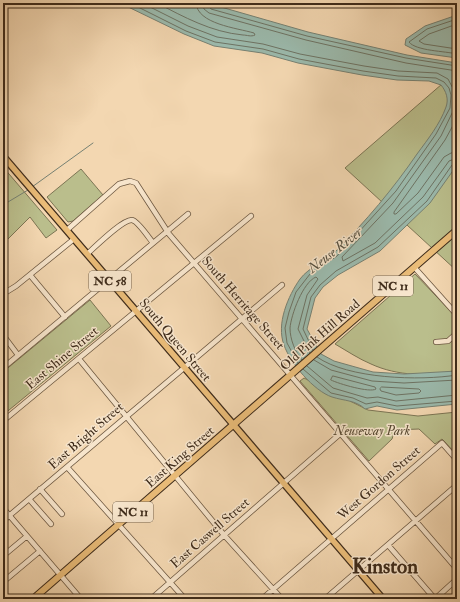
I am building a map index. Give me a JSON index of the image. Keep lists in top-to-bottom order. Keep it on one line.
{"streets":{"highway":["NC 11","Old Pink Hill Road","East King Street"],"main road":["NC 58","South Queen Street"],"street":["South Herritage Street","East Shine Street","East Bright Street","West Gordon Street","East Caswell Street"]},"crossings":[["NC 58","South Queen Street"],["NC 58","West Gordon Street"],["NC 58","East Caswell Street"],["South Herritage Street","Old Pink Hill Road"],["South Herritage Street","South Queen Street"],["South Herritage Street","East Shine Street"],["South Herritage Street","East Bright Street"],["South Herritage Street","West Gordon Street"],["South Herritage Street","East Caswell Street"],["Old Pink Hill Road","South Queen Street"],["Old Pink Hill Road","East King Street"],["South Queen Street","East Shine Street"],["South Queen Street","East Bright Street"],["South Queen Street","East King Street"],["South Queen Street","East Caswell Street"]],"districts":["Kinston"],"water":["Neuse River"],"parks":["Neuseway Park"]}
